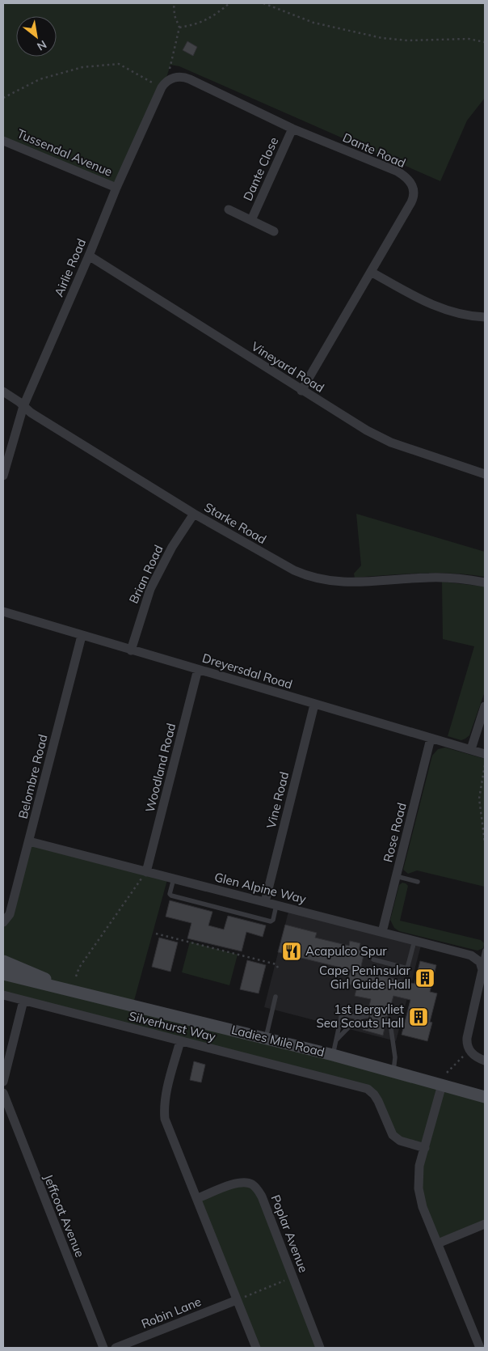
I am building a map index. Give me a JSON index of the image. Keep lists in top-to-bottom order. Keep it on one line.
{"streets":{"main road":["Ladies Mile Road"],"street":["Dante Road","Tussendal Avenue","Dante Close","Airlie Road","Vineyard Road","Starke Road","Brian Road","Dreyersdal Road","Woodland Road","Belombre Road","Vine Road","Rose Road","Glen Alpine Way","Silverhurst Way","Jeffcoat Avenue","Poplar Avenue","Robin Lane"]},"crossings":[["Dante Road","Dante Close"],["Dante Road","Airlie Road"],["Dante Road","Vineyard Road"],["Tussendal Avenue","Airlie Road"],["Airlie Road","Vineyard Road"],["Airlie Road","Starke Road"],["Starke Road","Brian Road"],["Brian Road","Dreyersdal Road"],["Dreyersdal Road","Woodland Road"],["Dreyersdal Road","Belombre Road"],["Dreyersdal Road","Vine Road"],["Dreyersdal Road","Rose Road"],["Woodland Road","Glen Alpine Way"],["Belombre Road","Glen Alpine Way"],["Vine Road","Glen Alpine Way"],["Rose Road","Glen Alpine Way"]],"places":{"restaurant":["Acapulco Spur"],"building":["Cape Peninsular Girl Guide Hall","1st Bergvliet Sea Scouts Hall"]},"north":"bottom right"}
